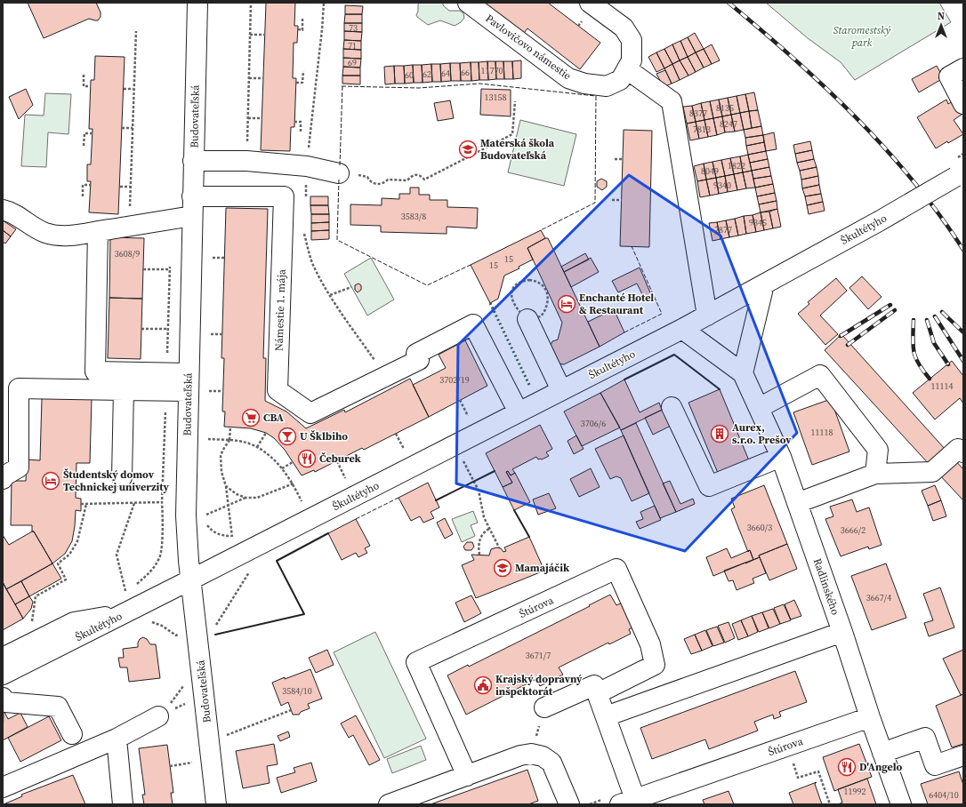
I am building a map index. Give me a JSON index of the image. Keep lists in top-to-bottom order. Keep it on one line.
{"streets":{"street":["Pavlovičovo námestie","Budovateľská","Škultétyho","Námestie 1. mája","Radlinského","Štúrova"]},"crossings":[["Budovateľská","Škultétyho"],["Budovateľská","Námestie 1. mája"],["Škultétyho","Námestie 1. mája"],["Škultétyho","Radlinského"],["Radlinského","Štúrova"]],"parks":["Staromestský park"],"places":{"school or university":["Materská škola Budovateľská","Mamajáčik"],"hotel":["Enchanté Hotel & Restaurant","Študentský domov Technickej univerzity"],"supermarket":["CBA"],"building":["Aurex, s.r.o. Prešov"],"bar":["U Šklbiho"],"restaurant":["Čeburek","D'Angelo"],"public building":["Krajský dopravný inšpektorát"]},"house_numbers":["73","71","69","11770","66","64","62","60","13158","8135","8377","8247","7813","1822","8049","9340","3583/8","9345","7877","3608/9","15","15","3702/19","11114","3706/6","11118","3660/3","3666/2","3667/4","3671/7","3584/10","11992","6404/10"],"north":"top"}
